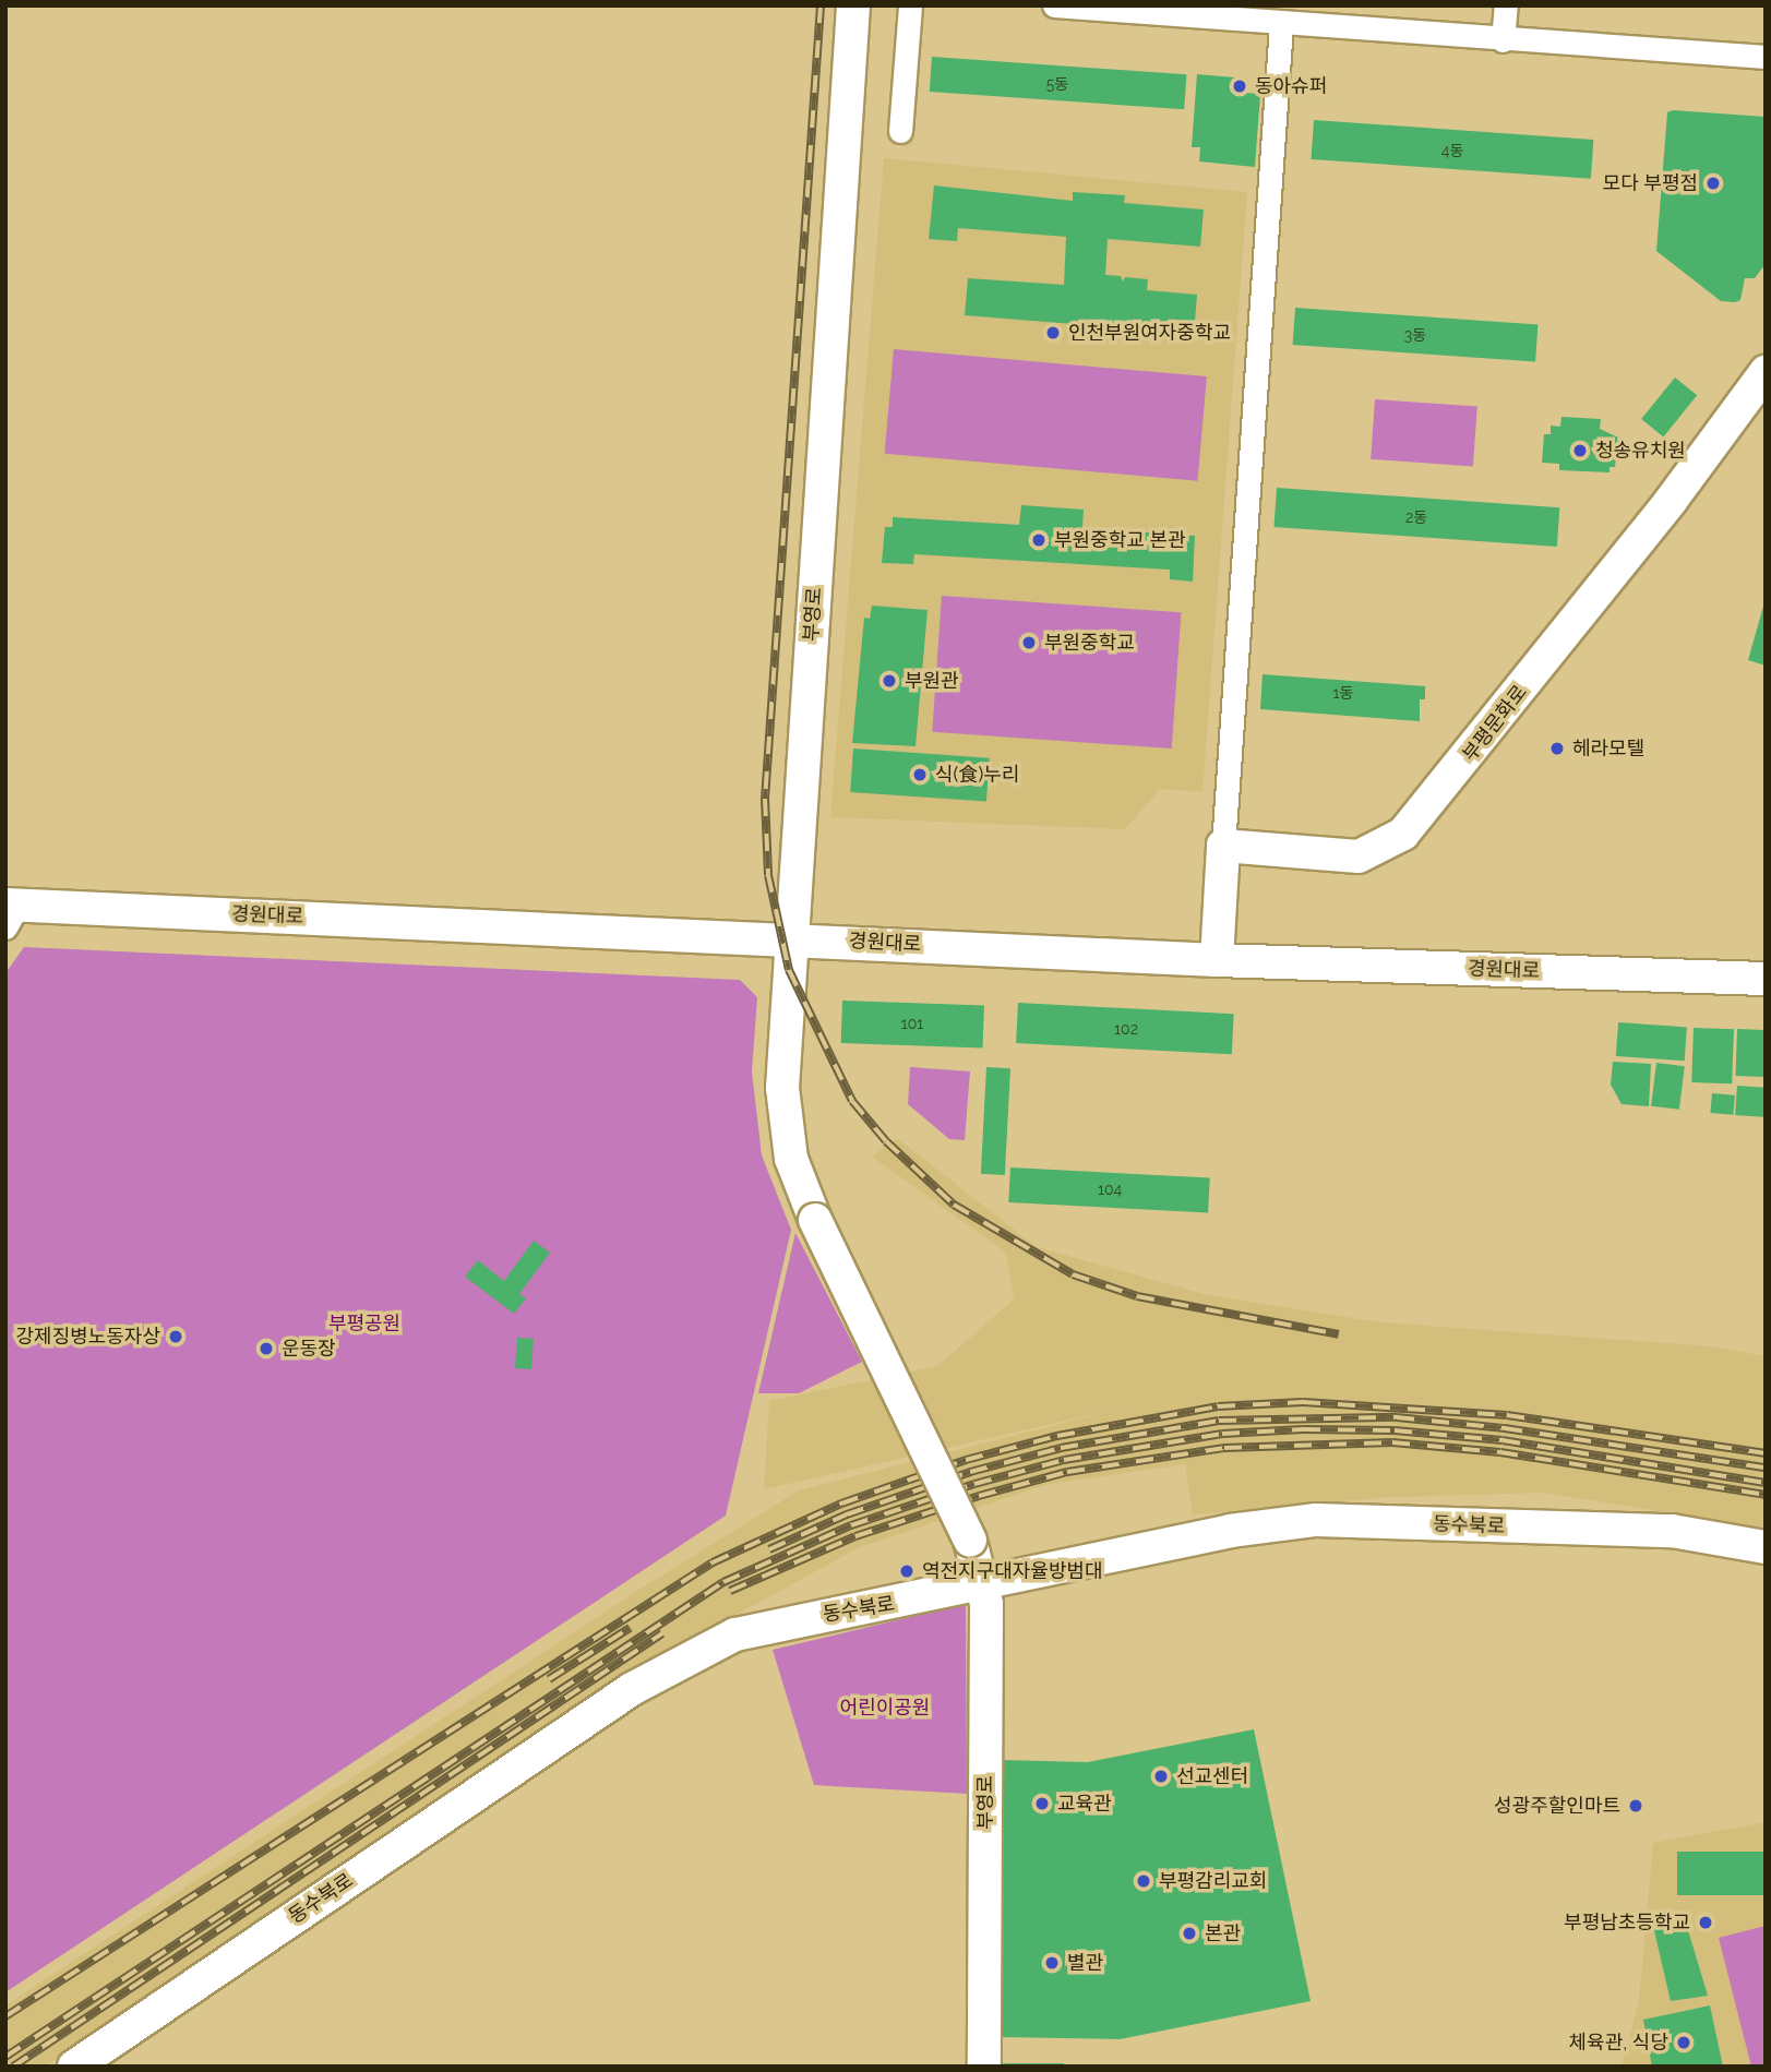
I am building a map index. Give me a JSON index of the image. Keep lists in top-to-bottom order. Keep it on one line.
{"streets":{"street":["부영로","부평문화로","경원대로","동수북로"]},"crossings":[["부영로","경원대로"],["부영로","동수북로"]],"parks":["부평공원","어린이공원"],"places":["동아슈퍼","모다 부평점","인천부원여자중학교","청송유치원","부원중학교 본관","부원중학교","부원관","헤라모텔","식(食)누리","강제징병노동자상","운동장","역전지구대자율방범대","선교센터","교육관","성광주할인마트","부평감리교회","부평남초등학교","본관","별관","체육관, 식당"],"house_numbers":["5동","4동","3동","2동","1동","101","102","104"]}
